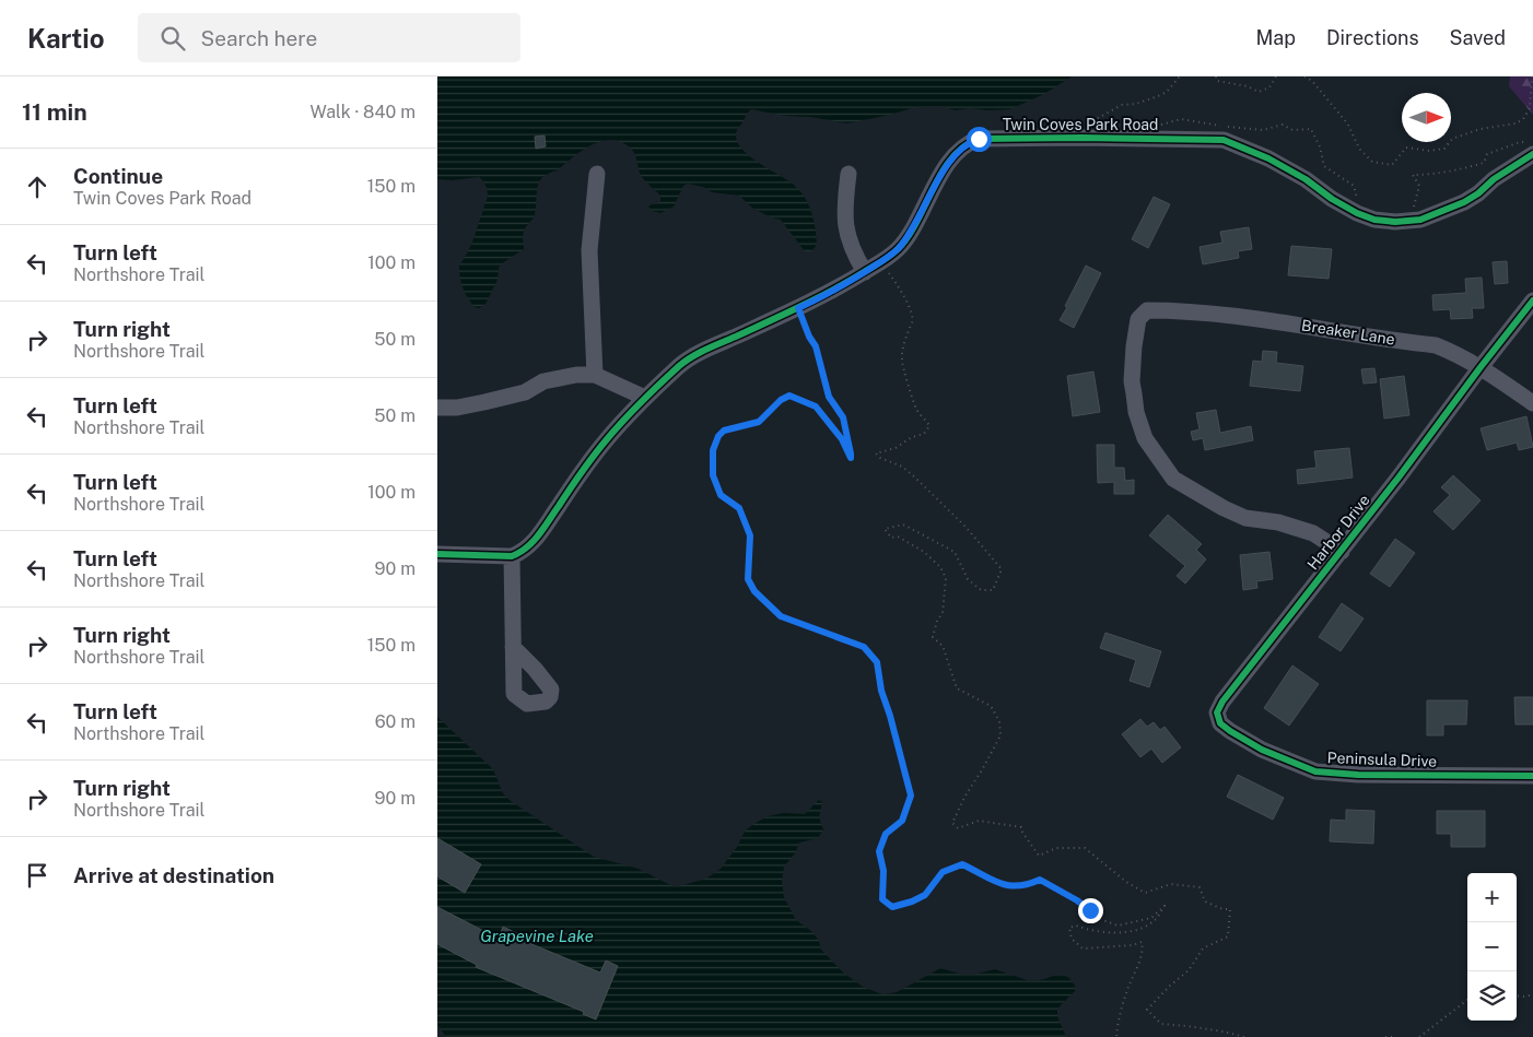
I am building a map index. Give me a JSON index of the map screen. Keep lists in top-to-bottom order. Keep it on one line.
{"streets":{"street":["Twin Coves Park Road","Breaker Lane","Harbor Drive","Peninsula Drive"]},"crossings":[["Breaker Lane","Harbor Drive"],["Harbor Drive","Peninsula Drive"]],"water":["Grapevine Lake"],"north":"right","page":{"header":"Kartio","search":"Search here","nav":["Map","Directions","Saved"],"heading":["11 min","Walk · 840 m"],"list":[["Continue","Twin Coves Park Road","150 m"],["Turn left","Northshore Trail","100 m"],["Turn right","Northshore Trail","50 m"],["Turn left","Northshore Trail","50 m"],["Turn left","Northshore Trail","100 m"],["Turn left","Northshore Trail","90 m"],["Turn right","Northshore Trail","150 m"],["Turn left","Northshore Trail","60 m"],["Turn right","Northshore Trail","90 m"],"Arrive at destination"],"map_buttons":["+","−"]}}
